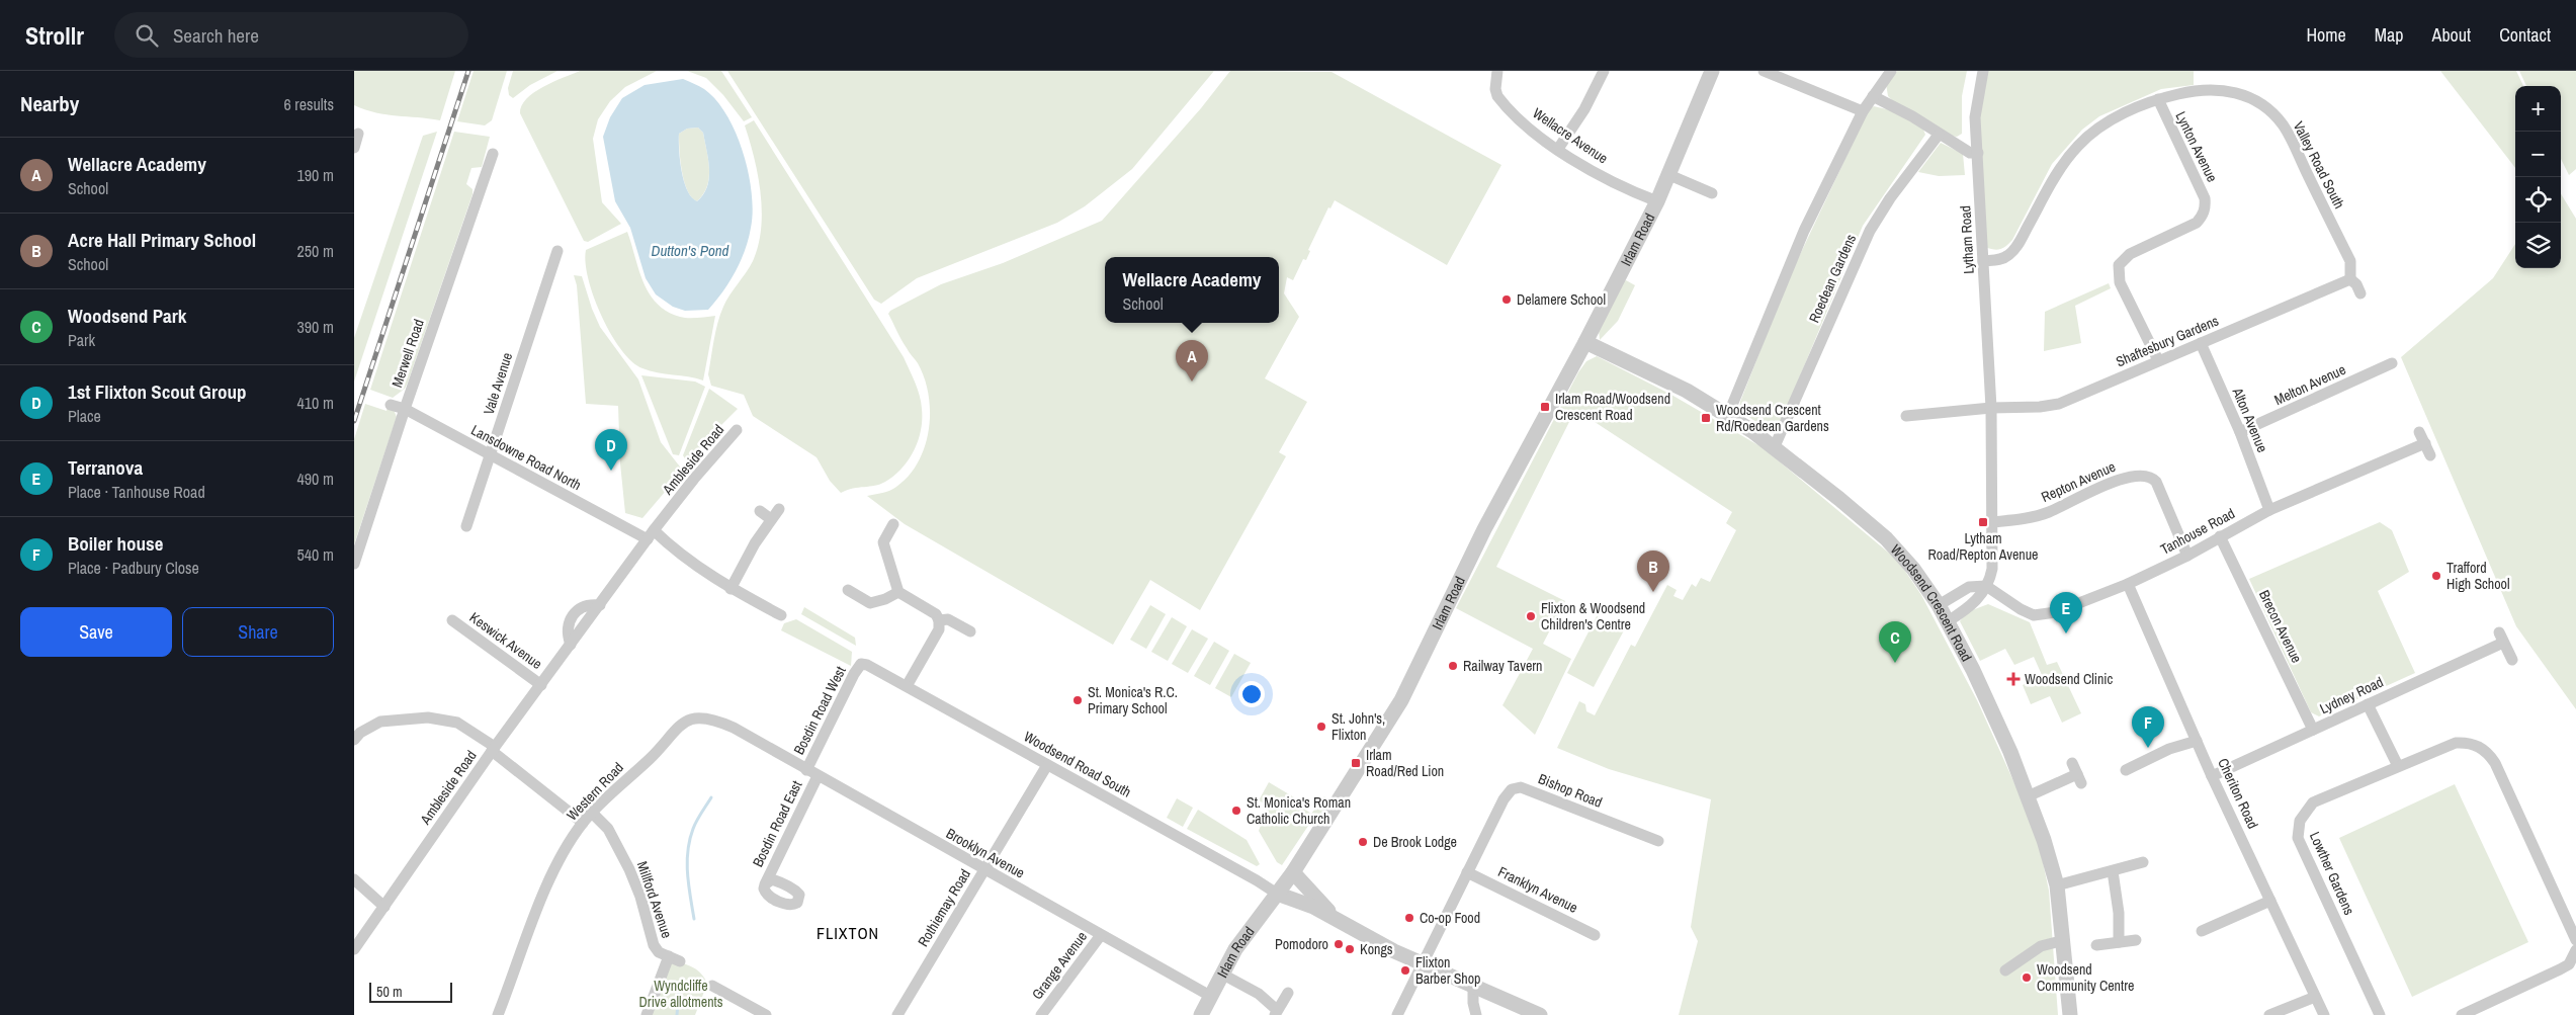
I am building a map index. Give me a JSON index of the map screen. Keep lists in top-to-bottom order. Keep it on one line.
{"streets":{"street":["Wellacre Avenue","Lynton Avenue","Valley Road South","Irlam Road","Lytham Road","Roedean Gardens","Shaftesbury Gardens","Merwell Road","Vale Avenue","Melton Avenue","Alton Avenue","Lansdowne Road North","Ambleside Road","Repton Avenue","Tanhouse Road","Woodsend Crescent Road","Brecon Avenue","Keswick Avenue","Lydney Road","Bosdin Road West","Woodsend Road South","Bishop Road","Western Road","Cheriton Road","Bosdin Road East","Brooklyn Avenue","Lowther Gardens","Franklyn Avenue","Millford Avenue","Rothiemay Road","Grange Avenue"]},"crossings":[["Wellacre Avenue","Irlam Road"],["Lynton Avenue","Valley Road South"],["Lynton Avenue","Shaftesbury Gardens"],["Valley Road South","Lytham Road"],["Valley Road South","Shaftesbury Gardens"],["Irlam Road","Woodsend Crescent Road"],["Irlam Road","Woodsend Road South"],["Irlam Road","Brooklyn Avenue"],["Lytham Road","Shaftesbury Gardens"],["Lytham Road","Repton Avenue"],["Lytham Road","Tanhouse Road"],["Lytham Road","Woodsend Crescent Road"],["Roedean Gardens","Woodsend Crescent Road"],["Shaftesbury Gardens","Alton Avenue"],["Merwell Road","Lansdowne Road North"],["Vale Avenue","Lansdowne Road North"],["Melton Avenue","Alton Avenue"],["Alton Avenue","Tanhouse Road"],["Lansdowne Road North","Ambleside Road"],["Ambleside Road","Keswick Avenue"],["Repton Avenue","Tanhouse Road"],["Tanhouse Road","Brecon Avenue"],["Tanhouse Road","Cheriton Road"],["Brecon Avenue","Lydney Road"],["Lydney Road","Cheriton Road"],["Bosdin Road West","Woodsend Road South"],["Bosdin Road West","Bosdin Road East"],["Bosdin Road West","Brooklyn Avenue"],["Woodsend Road South","Rothiemay Road"],["Bishop Road","Franklyn Avenue"],["Western Road","Brooklyn Avenue"],["Western Road","Millford Avenue"],["Bosdin Road East","Brooklyn Avenue"],["Brooklyn Avenue","Rothiemay Road"],["Brooklyn Avenue","Grange Avenue"]],"districts":["FLIXTON"],"water":["Dutton's Pond"],"parks":["Wyndcliffe Drive allotments"],"places":{"other":["Delamere School","Trafford High School","Flixton & Woodsend Children's Centre","Railway Tavern","St. Monica's R.C. Primary School","St. John's, Flixton","St. Monica's Roman Catholic Church","De Brook Lodge","Co-op Food","Pomodoro","Kongs","Flixton Barber Shop","Woodsend Community Centre"],"transit":["Irlam Road/Woodsend Crescent Road","Woodsend Crescent Rd/Roedean Gardens","Lytham Road/Repton Avenue","Irlam Road/Red Lion"],"health":["Woodsend Clinic"]},"scale_bar":"50 m","page":{"header":"Strollr","search":"Search here","nav":["Home","Map","About","Contact"],"heading":["Nearby","6 results"],"map_buttons":["+","−"],"list":[{"mark":"A","name":"Wellacre Academy","note":"School","value":"190 m"},{"mark":"B","name":"Acre Hall Primary School","note":"School","value":"250 m"},{"mark":"C","name":"Woodsend Park","note":"Park","value":"390 m"},{"mark":"D","name":"1st Flixton Scout Group","note":"Place","value":"410 m"},{"mark":"E","name":"Terranova","note":"Place · Tanhouse Road","value":"490 m"},{"mark":"F","name":"Boiler house","note":"Place · Padbury Close","value":"540 m"}],"popup":["Wellacre Academy","School"],"pins":["A","D","B","E","C","F"],"buttons":["Save","Share"],"scale":"50 m"}}
